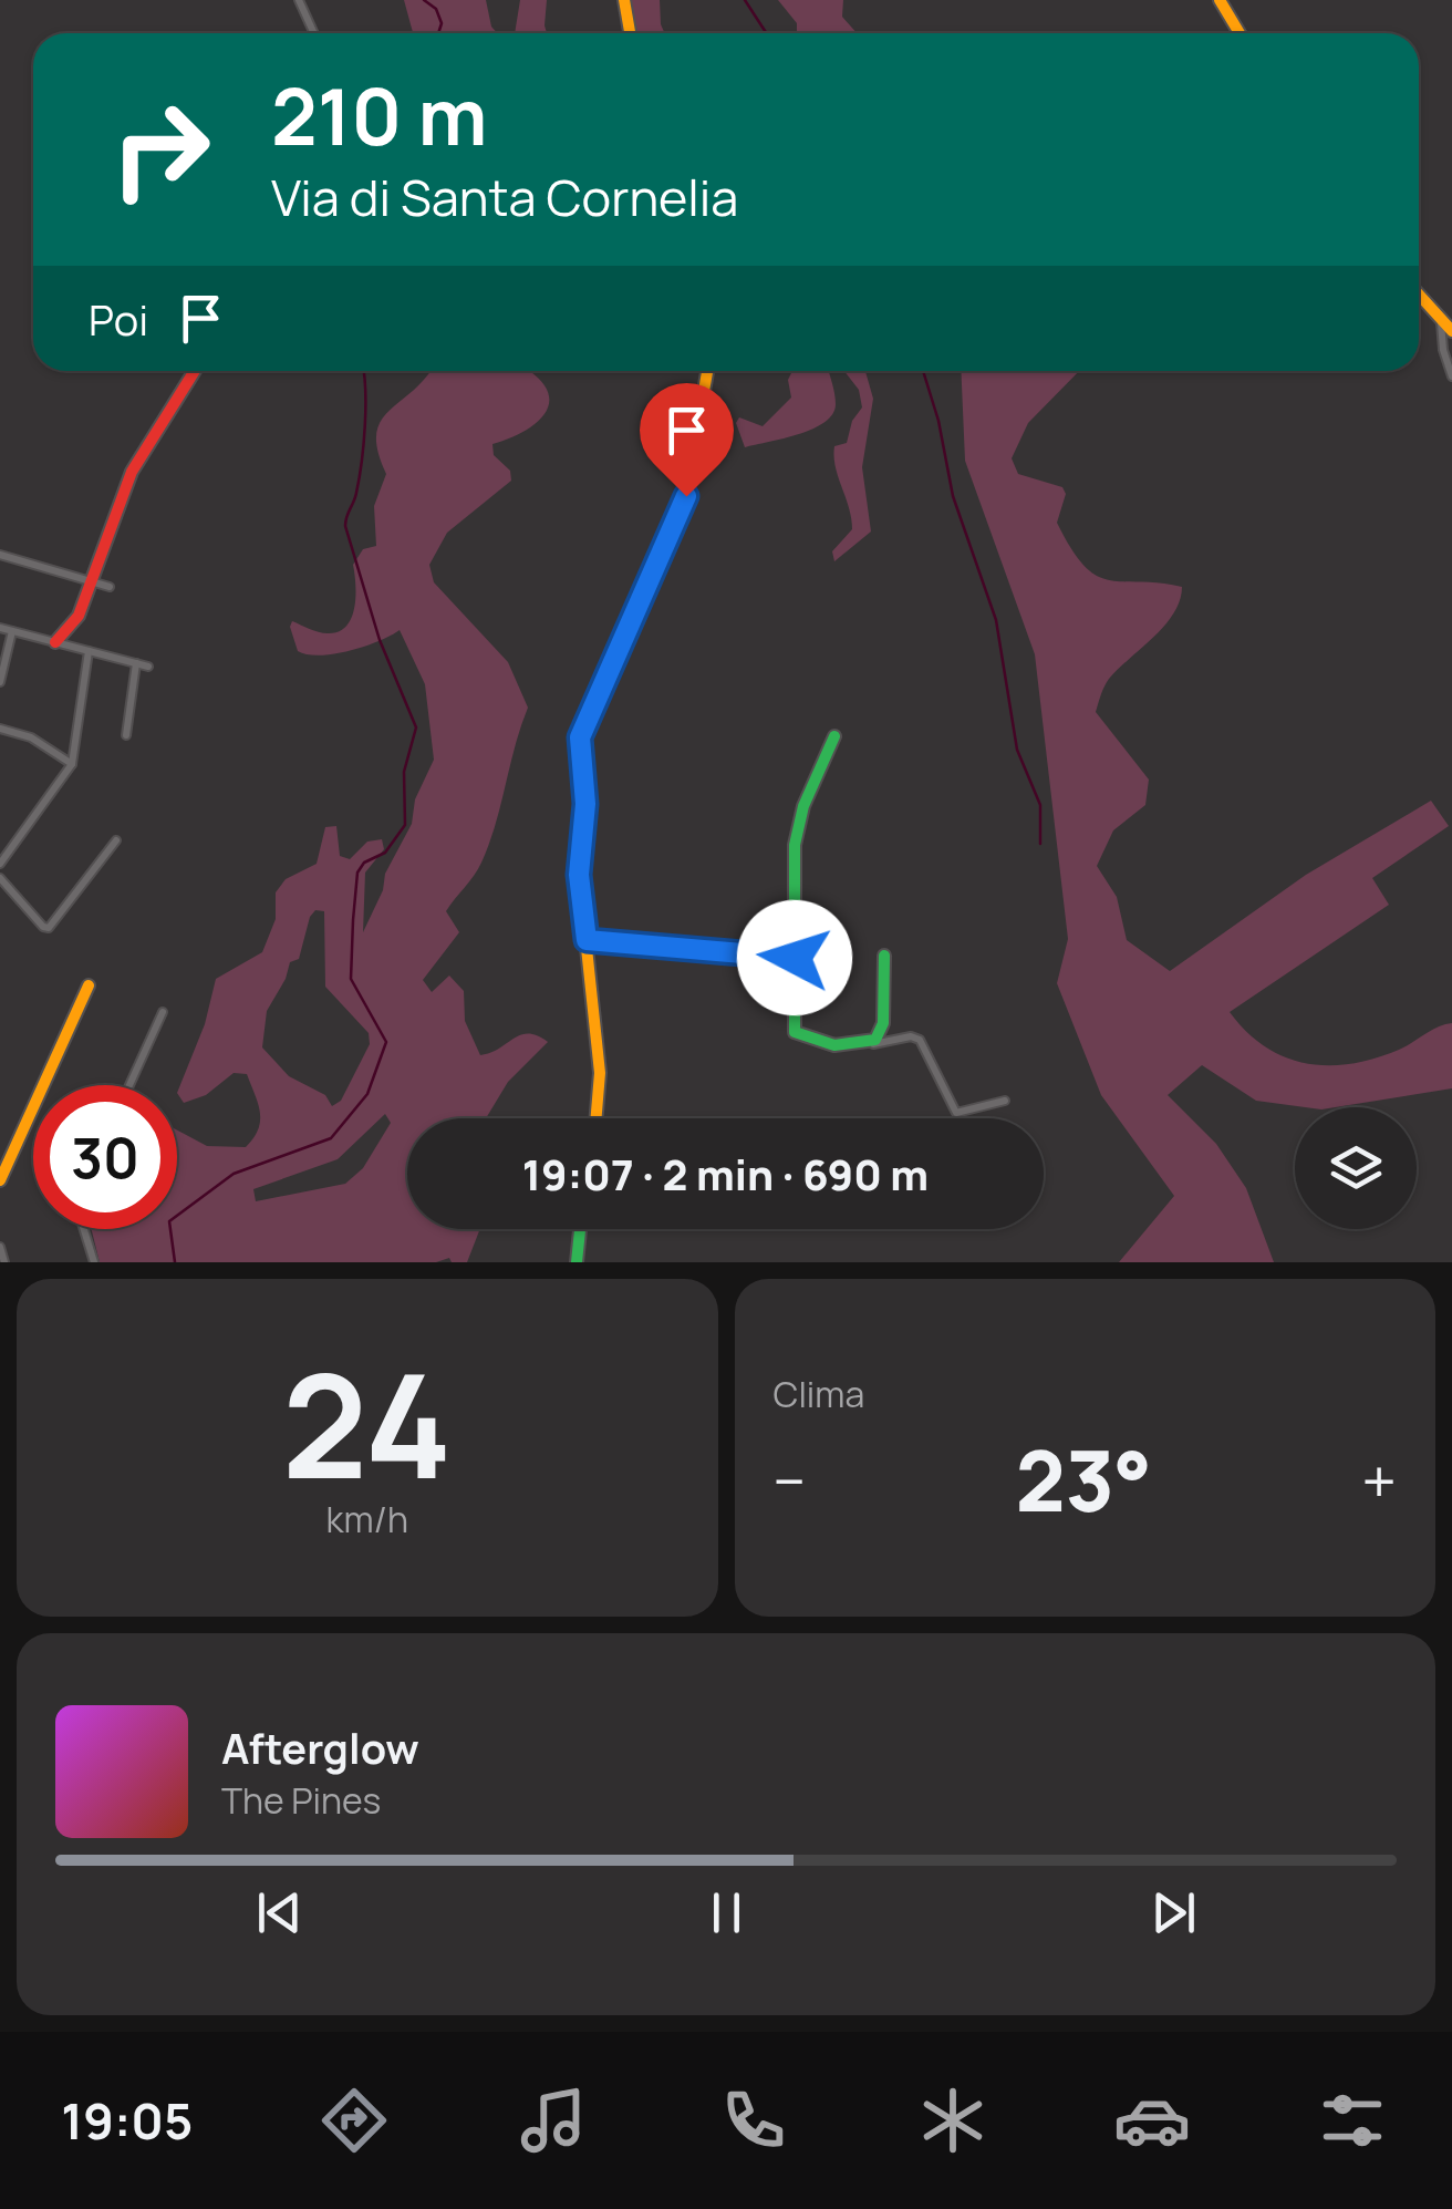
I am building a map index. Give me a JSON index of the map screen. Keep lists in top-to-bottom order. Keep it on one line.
{"page":{"turn":["210 m","Via di Santa Cornelia"],"then":"Poi","limit":"30","trip":"19:07 · 2 min · 690 m","tile":[["24","km/h"],"Clima"],"heat":["−","23°","+"],"song":["Afterglow","The Pines"],"tabs":"19:05"}}
